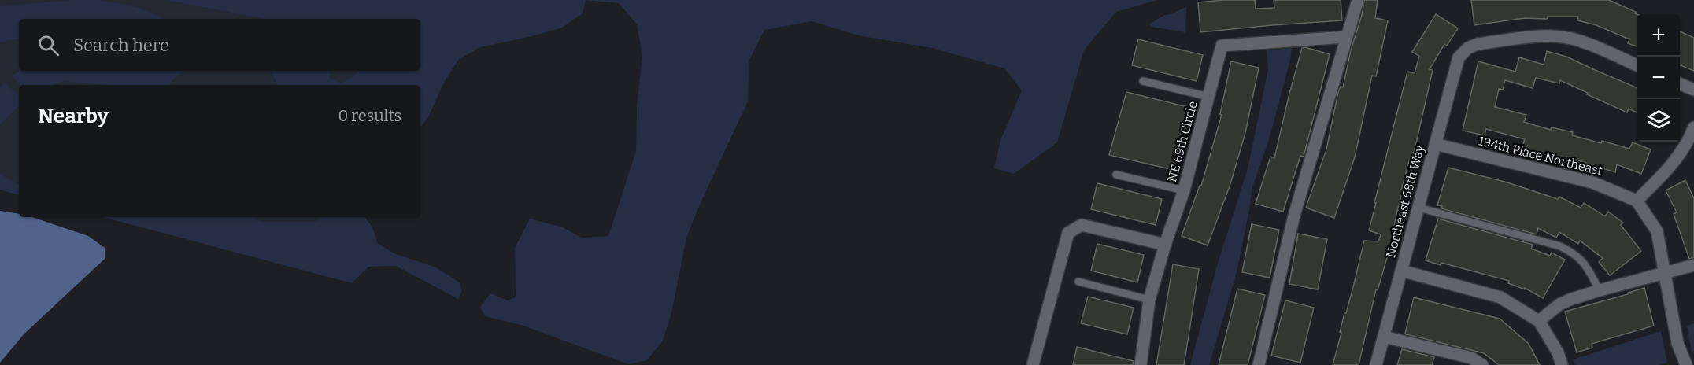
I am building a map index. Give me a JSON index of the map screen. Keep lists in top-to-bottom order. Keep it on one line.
{"streets":{"street":["NE 69th Circle","194th Place Northeast","Northeast 68th Way"]},"crossings":[["194th Place Northeast","Northeast 68th Way"]],"page":{"map_buttons":["+","−"],"search":"Search here","heading":["Nearby","0 results"]}}
